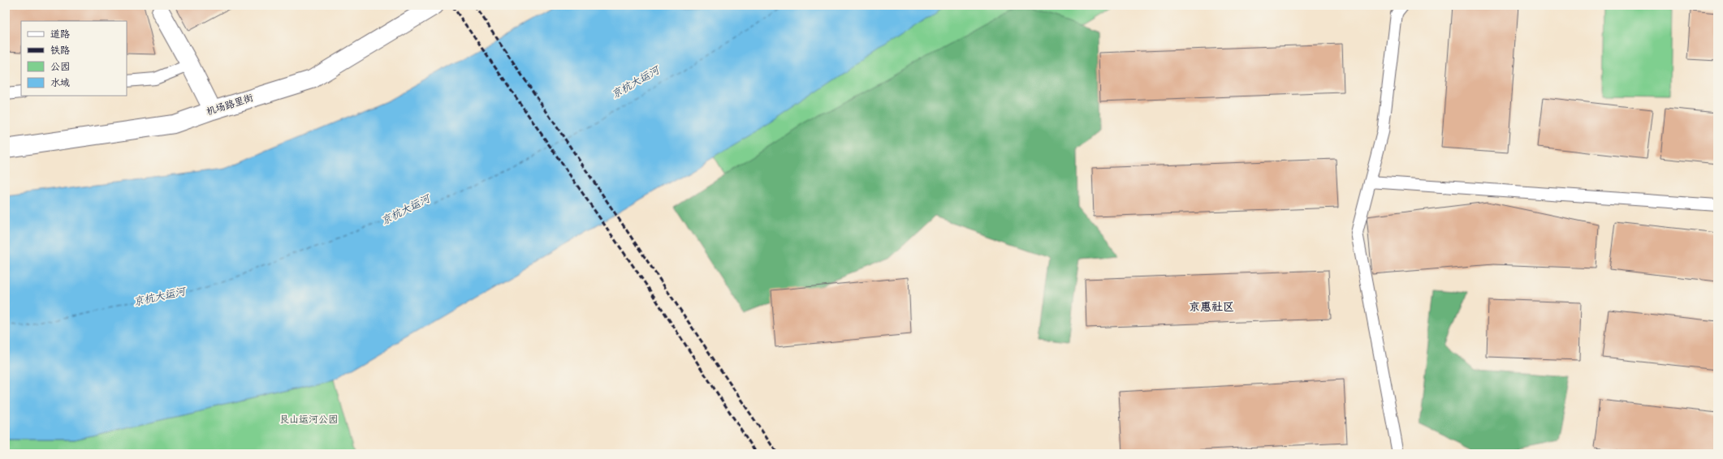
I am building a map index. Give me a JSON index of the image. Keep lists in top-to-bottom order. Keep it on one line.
{"streets":{"street":["机场路里街"]},"districts":["京惠社区"],"water":["京杭大运河"],"parks":["艮山运河公园"],"legend":["道路","铁路","公园","水域"]}
